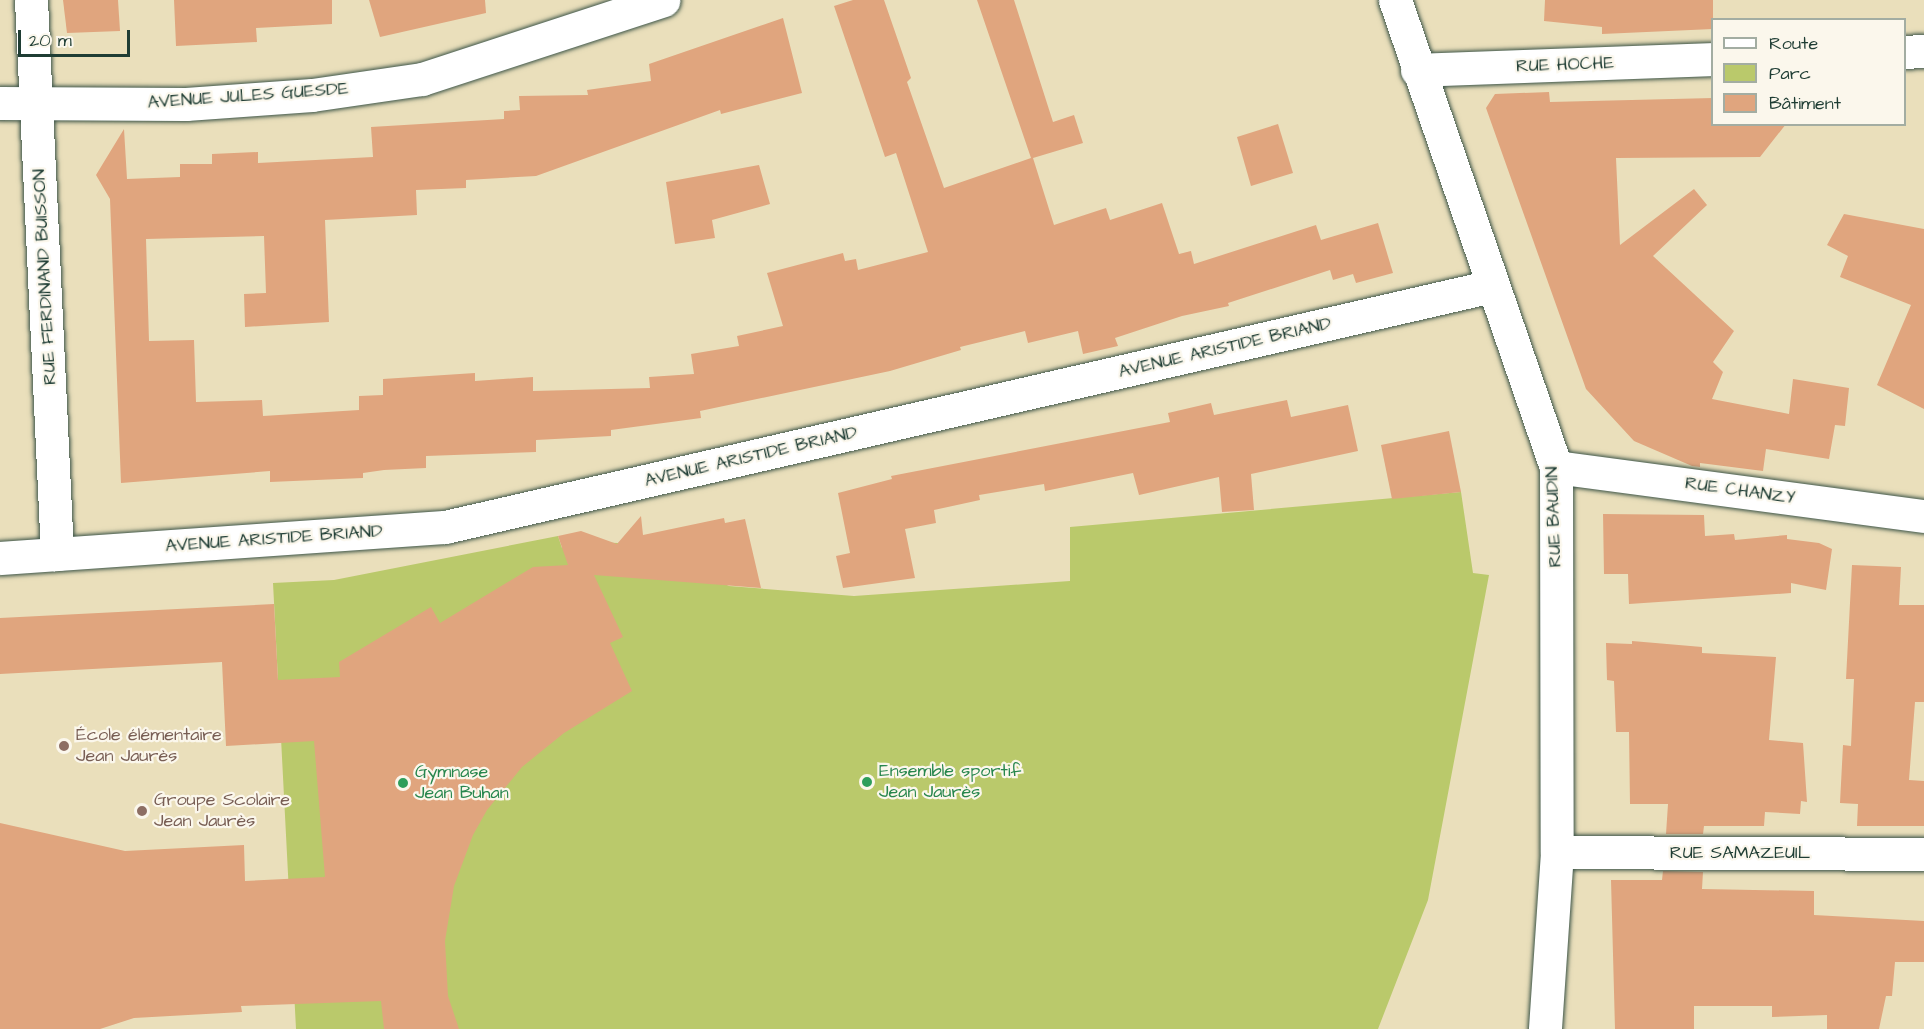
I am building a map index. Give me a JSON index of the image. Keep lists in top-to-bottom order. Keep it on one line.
{"streets":{"street":["RUE HOCHE","AVENUE JULES GUESDE","RUE FERDINAND BUISSON","AVENUE ARISTIDE BRIAND","RUE CHANZY","RUE BAUDIN","RUE SAMAZEUIL"]},"crossings":[["RUE HOCHE","RUE BAUDIN"],["AVENUE JULES GUESDE","RUE FERDINAND BUISSON"],["RUE FERDINAND BUISSON","AVENUE ARISTIDE BRIAND"],["AVENUE ARISTIDE BRIAND","RUE BAUDIN"],["RUE CHANZY","RUE BAUDIN"],["RUE BAUDIN","RUE SAMAZEUIL"]],"places":["École élémentaire Jean Jaurès","Ensemble sportif Jean Jaurès","Gymnase Jean Buhan","Groupe Scolaire Jean Jaurès"],"legend":["Route","Parc","Bâtiment"],"scale_bar":"20 m"}
